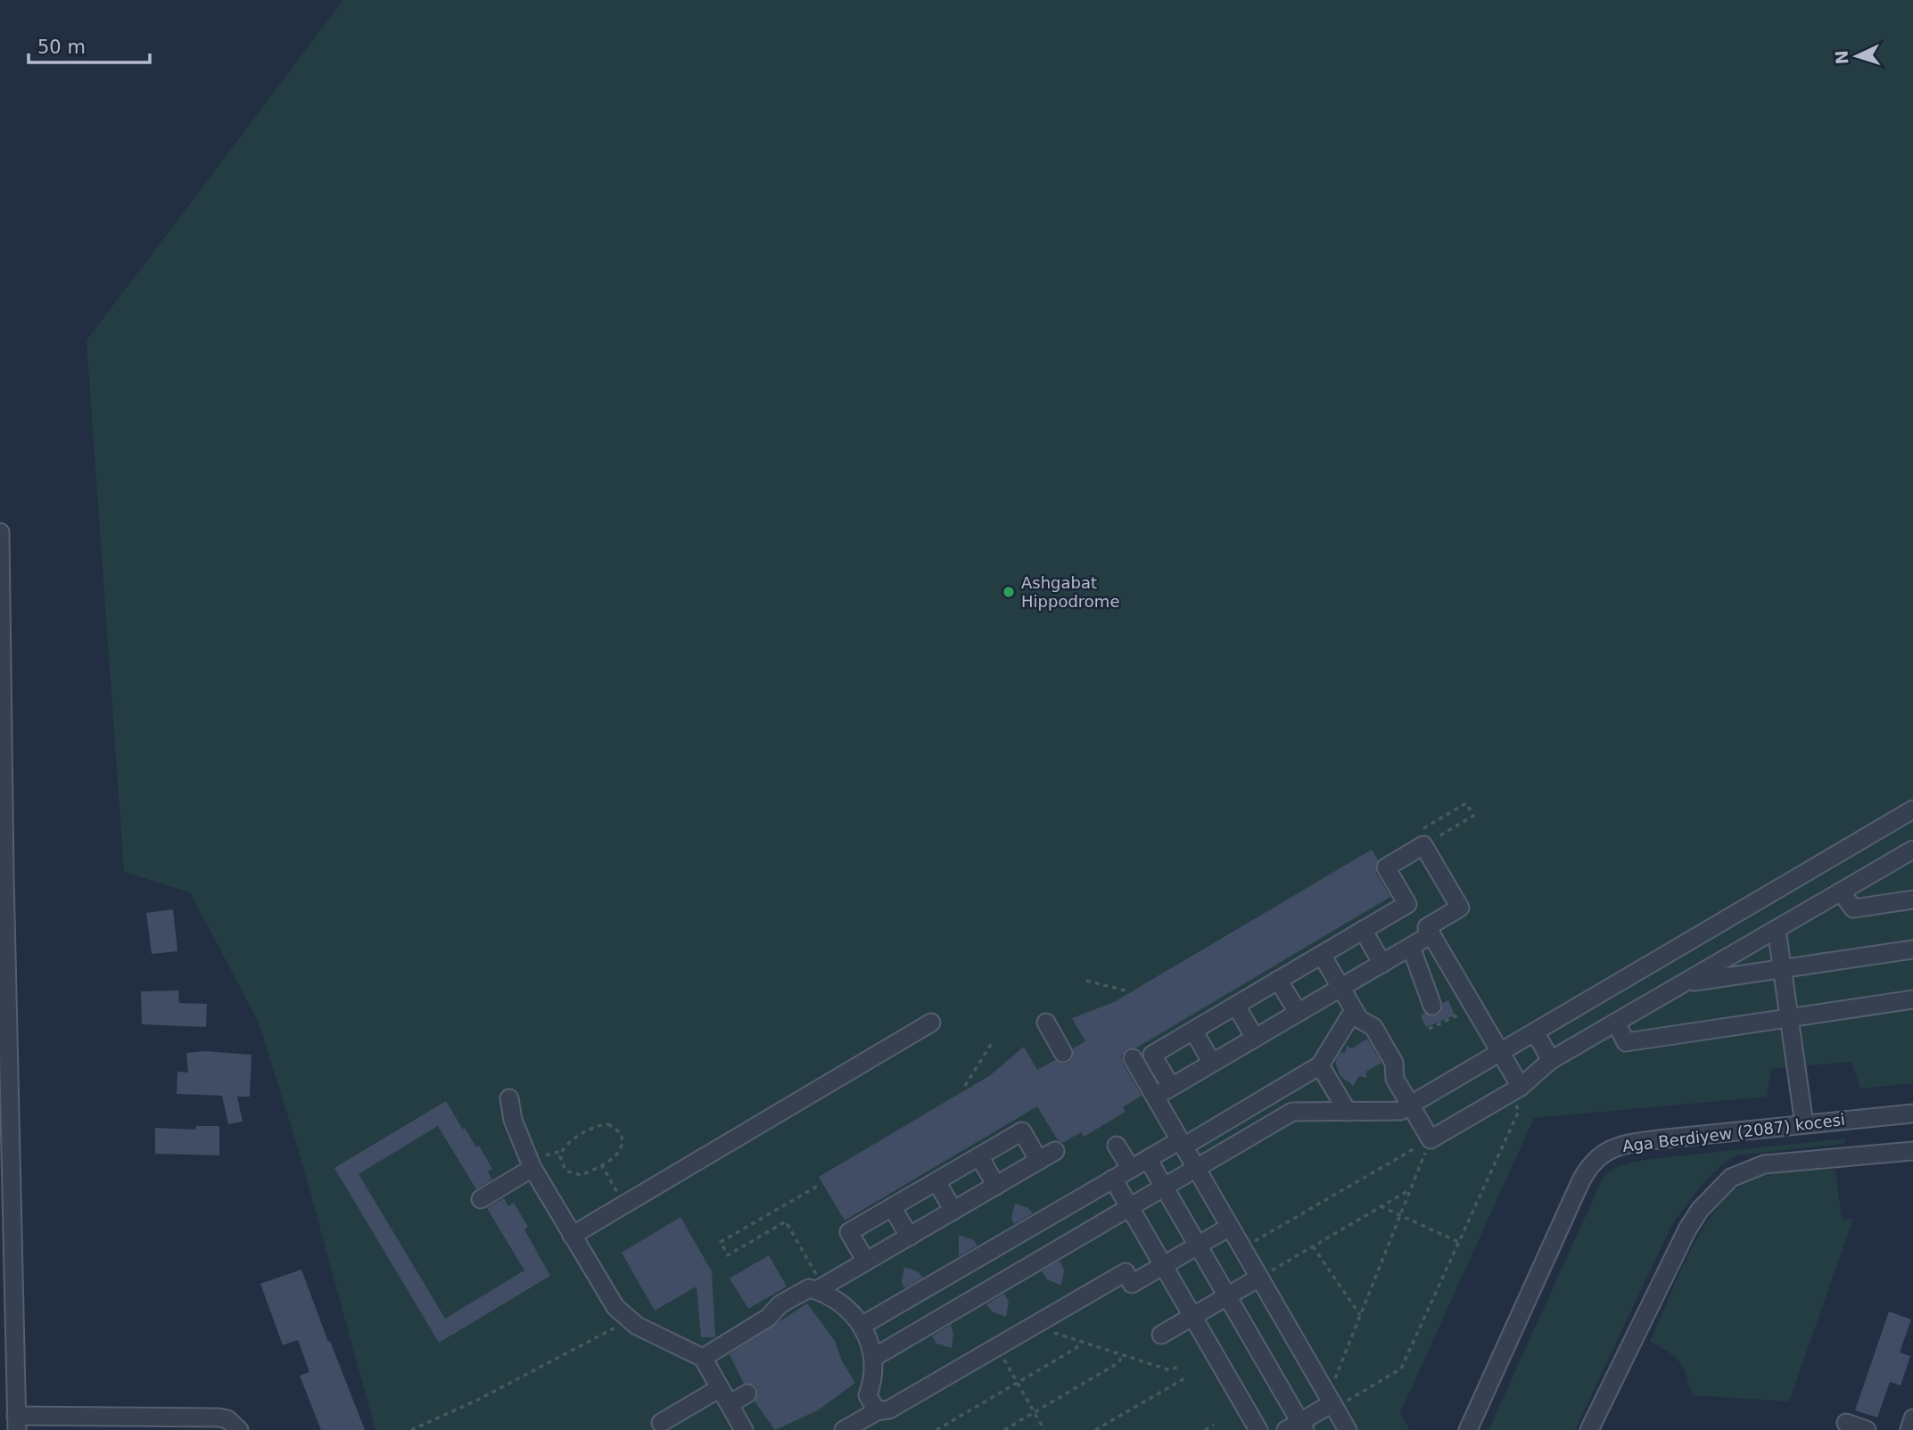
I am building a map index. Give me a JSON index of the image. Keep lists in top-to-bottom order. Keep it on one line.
{"streets":{"street":["Aga Berdiyew (2087) kocesi"]},"places":["Ashgabat Hippodrome"],"scale_bar":"50 m","north":"left"}
